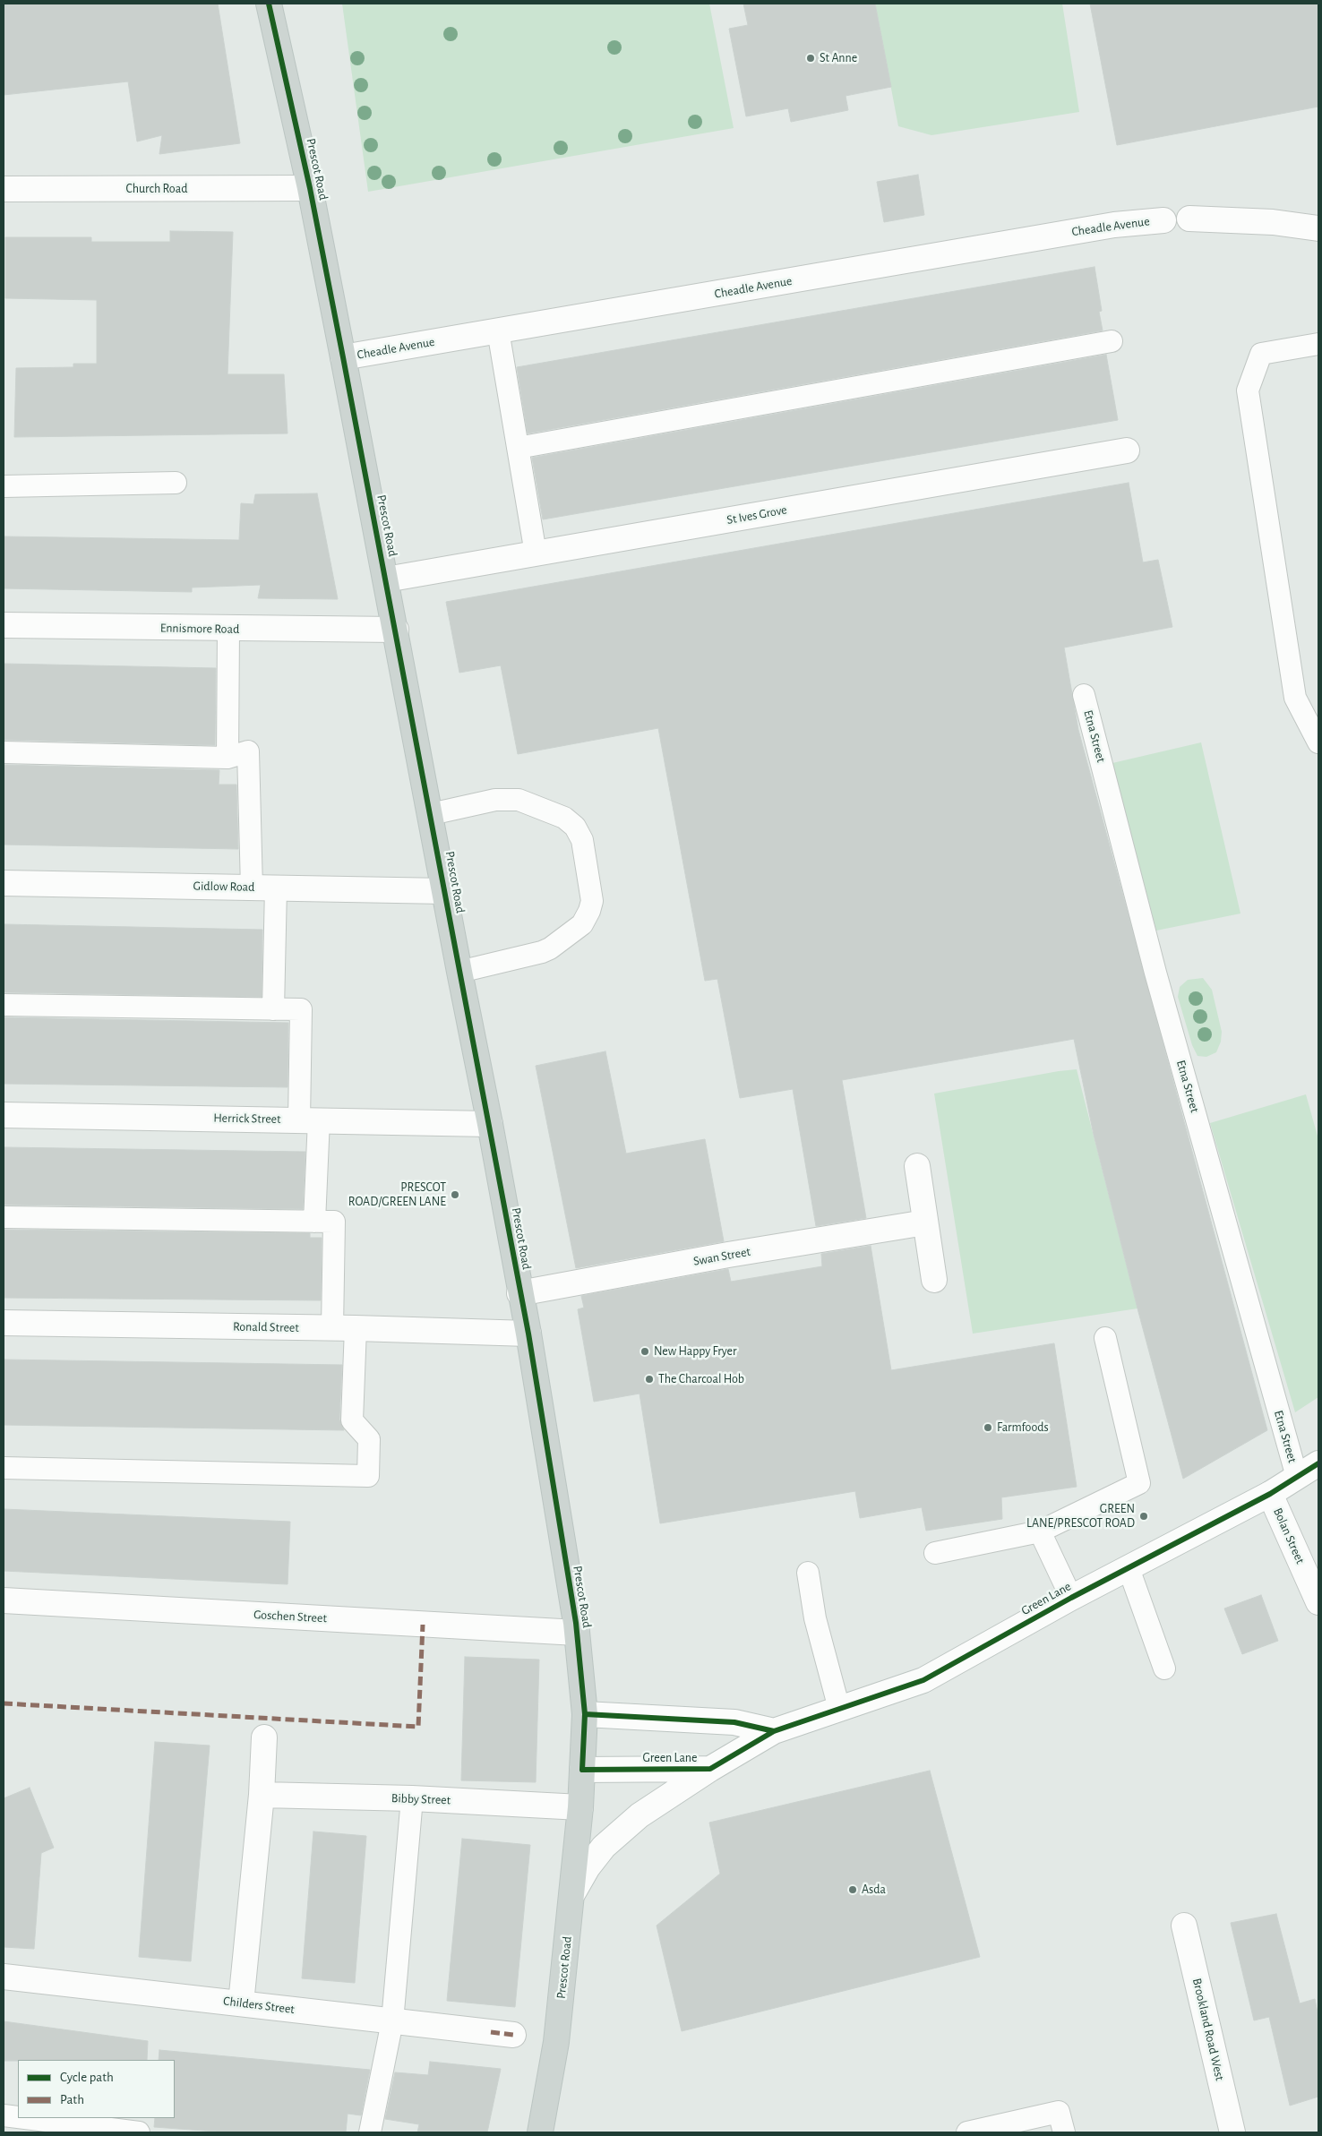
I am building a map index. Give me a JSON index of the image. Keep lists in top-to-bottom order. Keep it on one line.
{"streets":{"main road":["Prescot Road"],"street":["Church Road","Cheadle Avenue","St Ives Grove","Ennismore Road","Gidlow Road","Herrick Street","Swan Street","Ronald Street","Bolan Street","Green Lane","Goschen Street","Bibby Street","Childers Street","Brookland Road West"],"lane":["Etna Street"]},"crossings":[["Prescot Road","Church Road"],["Prescot Road","Cheadle Avenue"],["Prescot Road","St Ives Grove"],["Prescot Road","Ennismore Road"],["Prescot Road","Gidlow Road"],["Prescot Road","Herrick Street"],["Prescot Road","Swan Street"],["Prescot Road","Ronald Street"],["Prescot Road","Green Lane"],["Prescot Road","Goschen Street"],["Prescot Road","Bibby Street"],["Etna Street","Green Lane"],["Bolan Street","Green Lane"]],"places":["St Anne","PRESCOT ROAD/GREEN LANE","New Happy Fryer","The Charcoal Hob","Farmfoods","GREEN LANE/PRESCOT ROAD","Asda"],"legend":["Cycle path","Path"]}
